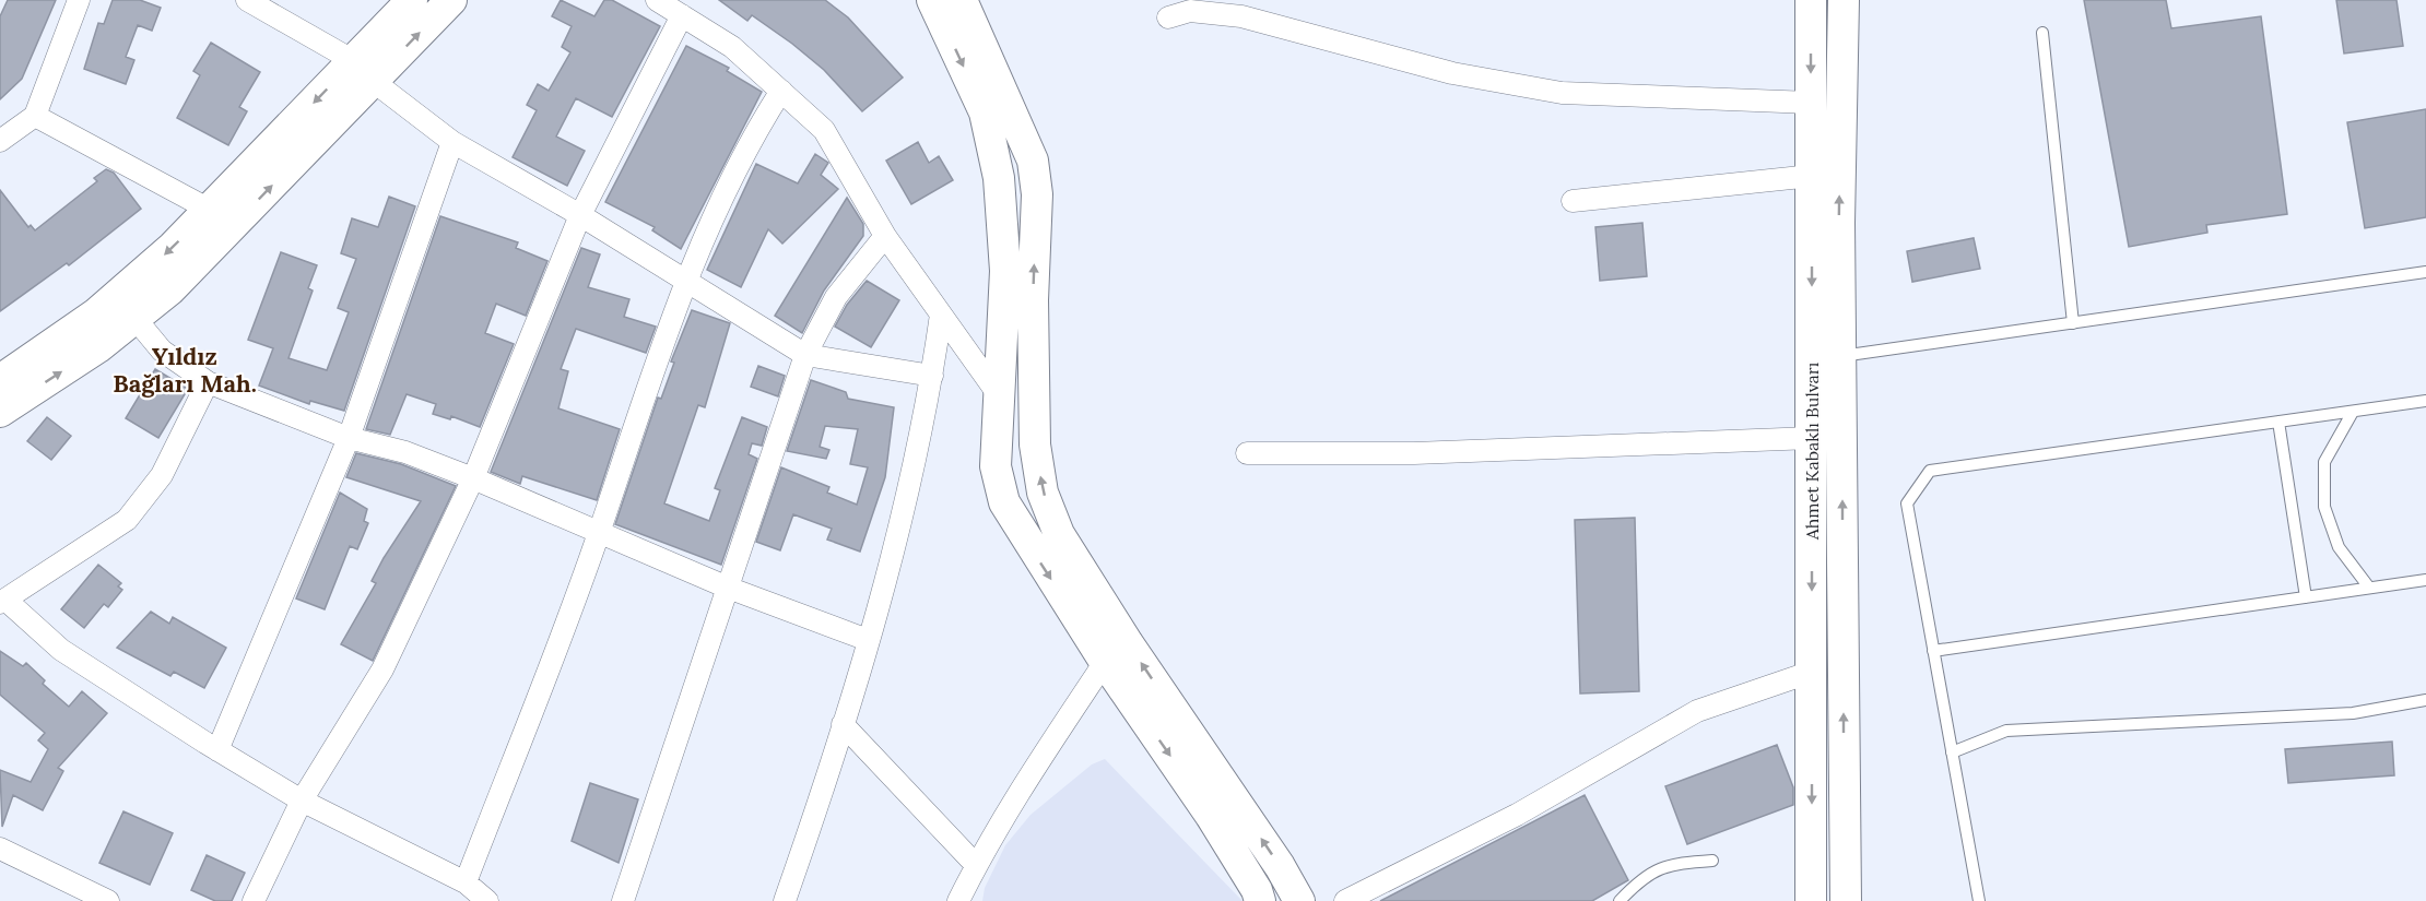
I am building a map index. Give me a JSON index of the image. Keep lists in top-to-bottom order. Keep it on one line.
{"streets":{"street":["Ahmet Kabaklı Bulvarı"]},"districts":["Yıldız Bağları Mah."]}
